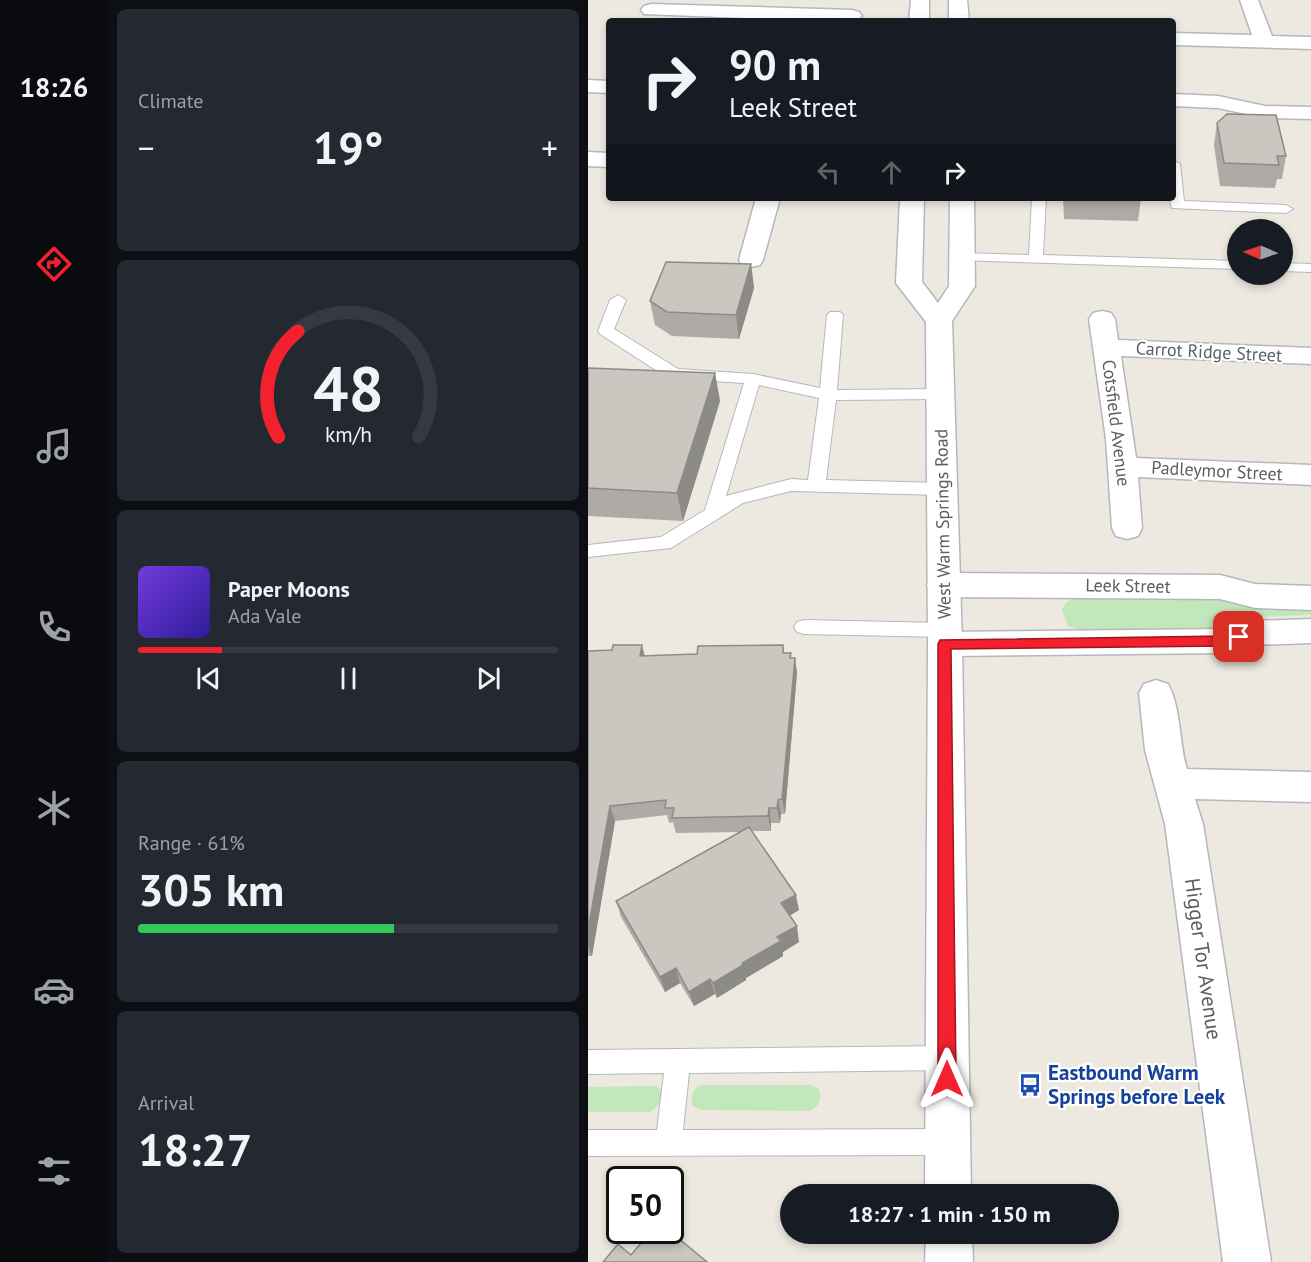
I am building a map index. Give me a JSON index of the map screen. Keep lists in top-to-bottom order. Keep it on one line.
{"streets":{"street":["Carrot Ridge Street","Cotsfield Avenue","Padleymor Street","West Warm Springs Road","Leek Street","Higger Tor Avenue"]},"crossings":[["Carrot Ridge Street","Cotsfield Avenue"],["Cotsfield Avenue","Padleymor Street"],["West Warm Springs Road","Leek Street"]],"places":{"bus stop":["Eastbound Warm Springs before Leek"]},"north":"left","page":{"tabs":"18:26","tile":["Climate",["Range · 61%","305 km"],["Arrival","18:27"]],"turn":["90 m","Leek Street"],"heat":["−","19°","+"],"song":["Paper Moons","Ada Vale"],"limit":"50","trip":"18:27 · 1 min · 150 m","gauge":["48","km/h"]}}
